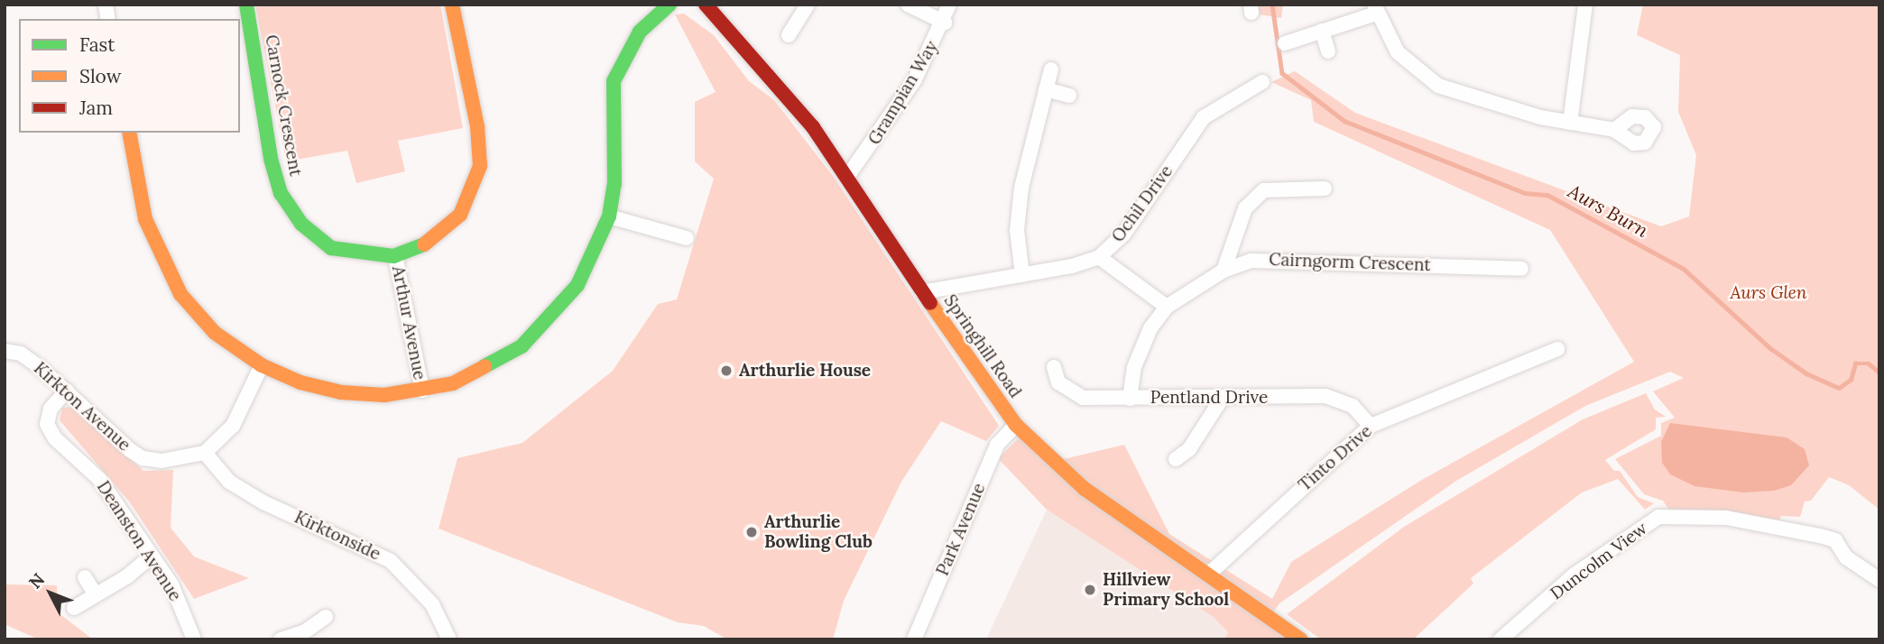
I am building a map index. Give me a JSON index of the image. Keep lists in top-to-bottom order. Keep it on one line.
{"streets":{"street":["Grampian Way","Carnock Crescent","Ochil Drive","Cairngorm Crescent","Arthur Avenue","Springhill Road","Pentland Drive","Kirkton Avenue","Tinto Drive","Park Avenue","Kirktonside","Deanston Avenue","Duncolm View"]},"crossings":[["Grampian Way","Springhill Road"],["Carnock Crescent","Arthur Avenue"],["Ochil Drive","Springhill Road"],["Cairngorm Crescent","Pentland Drive"],["Springhill Road","Tinto Drive"],["Springhill Road","Park Avenue"],["Pentland Drive","Tinto Drive"],["Kirkton Avenue","Kirktonside"],["Kirkton Avenue","Deanston Avenue"]],"water":["Aurs Burn"],"parks":["Aurs Glen"],"places":["Arthurlie House","Arthurlie Bowling Club","Hillview Primary School"],"legend":["Fast","Slow","Jam"],"north":"top left"}
